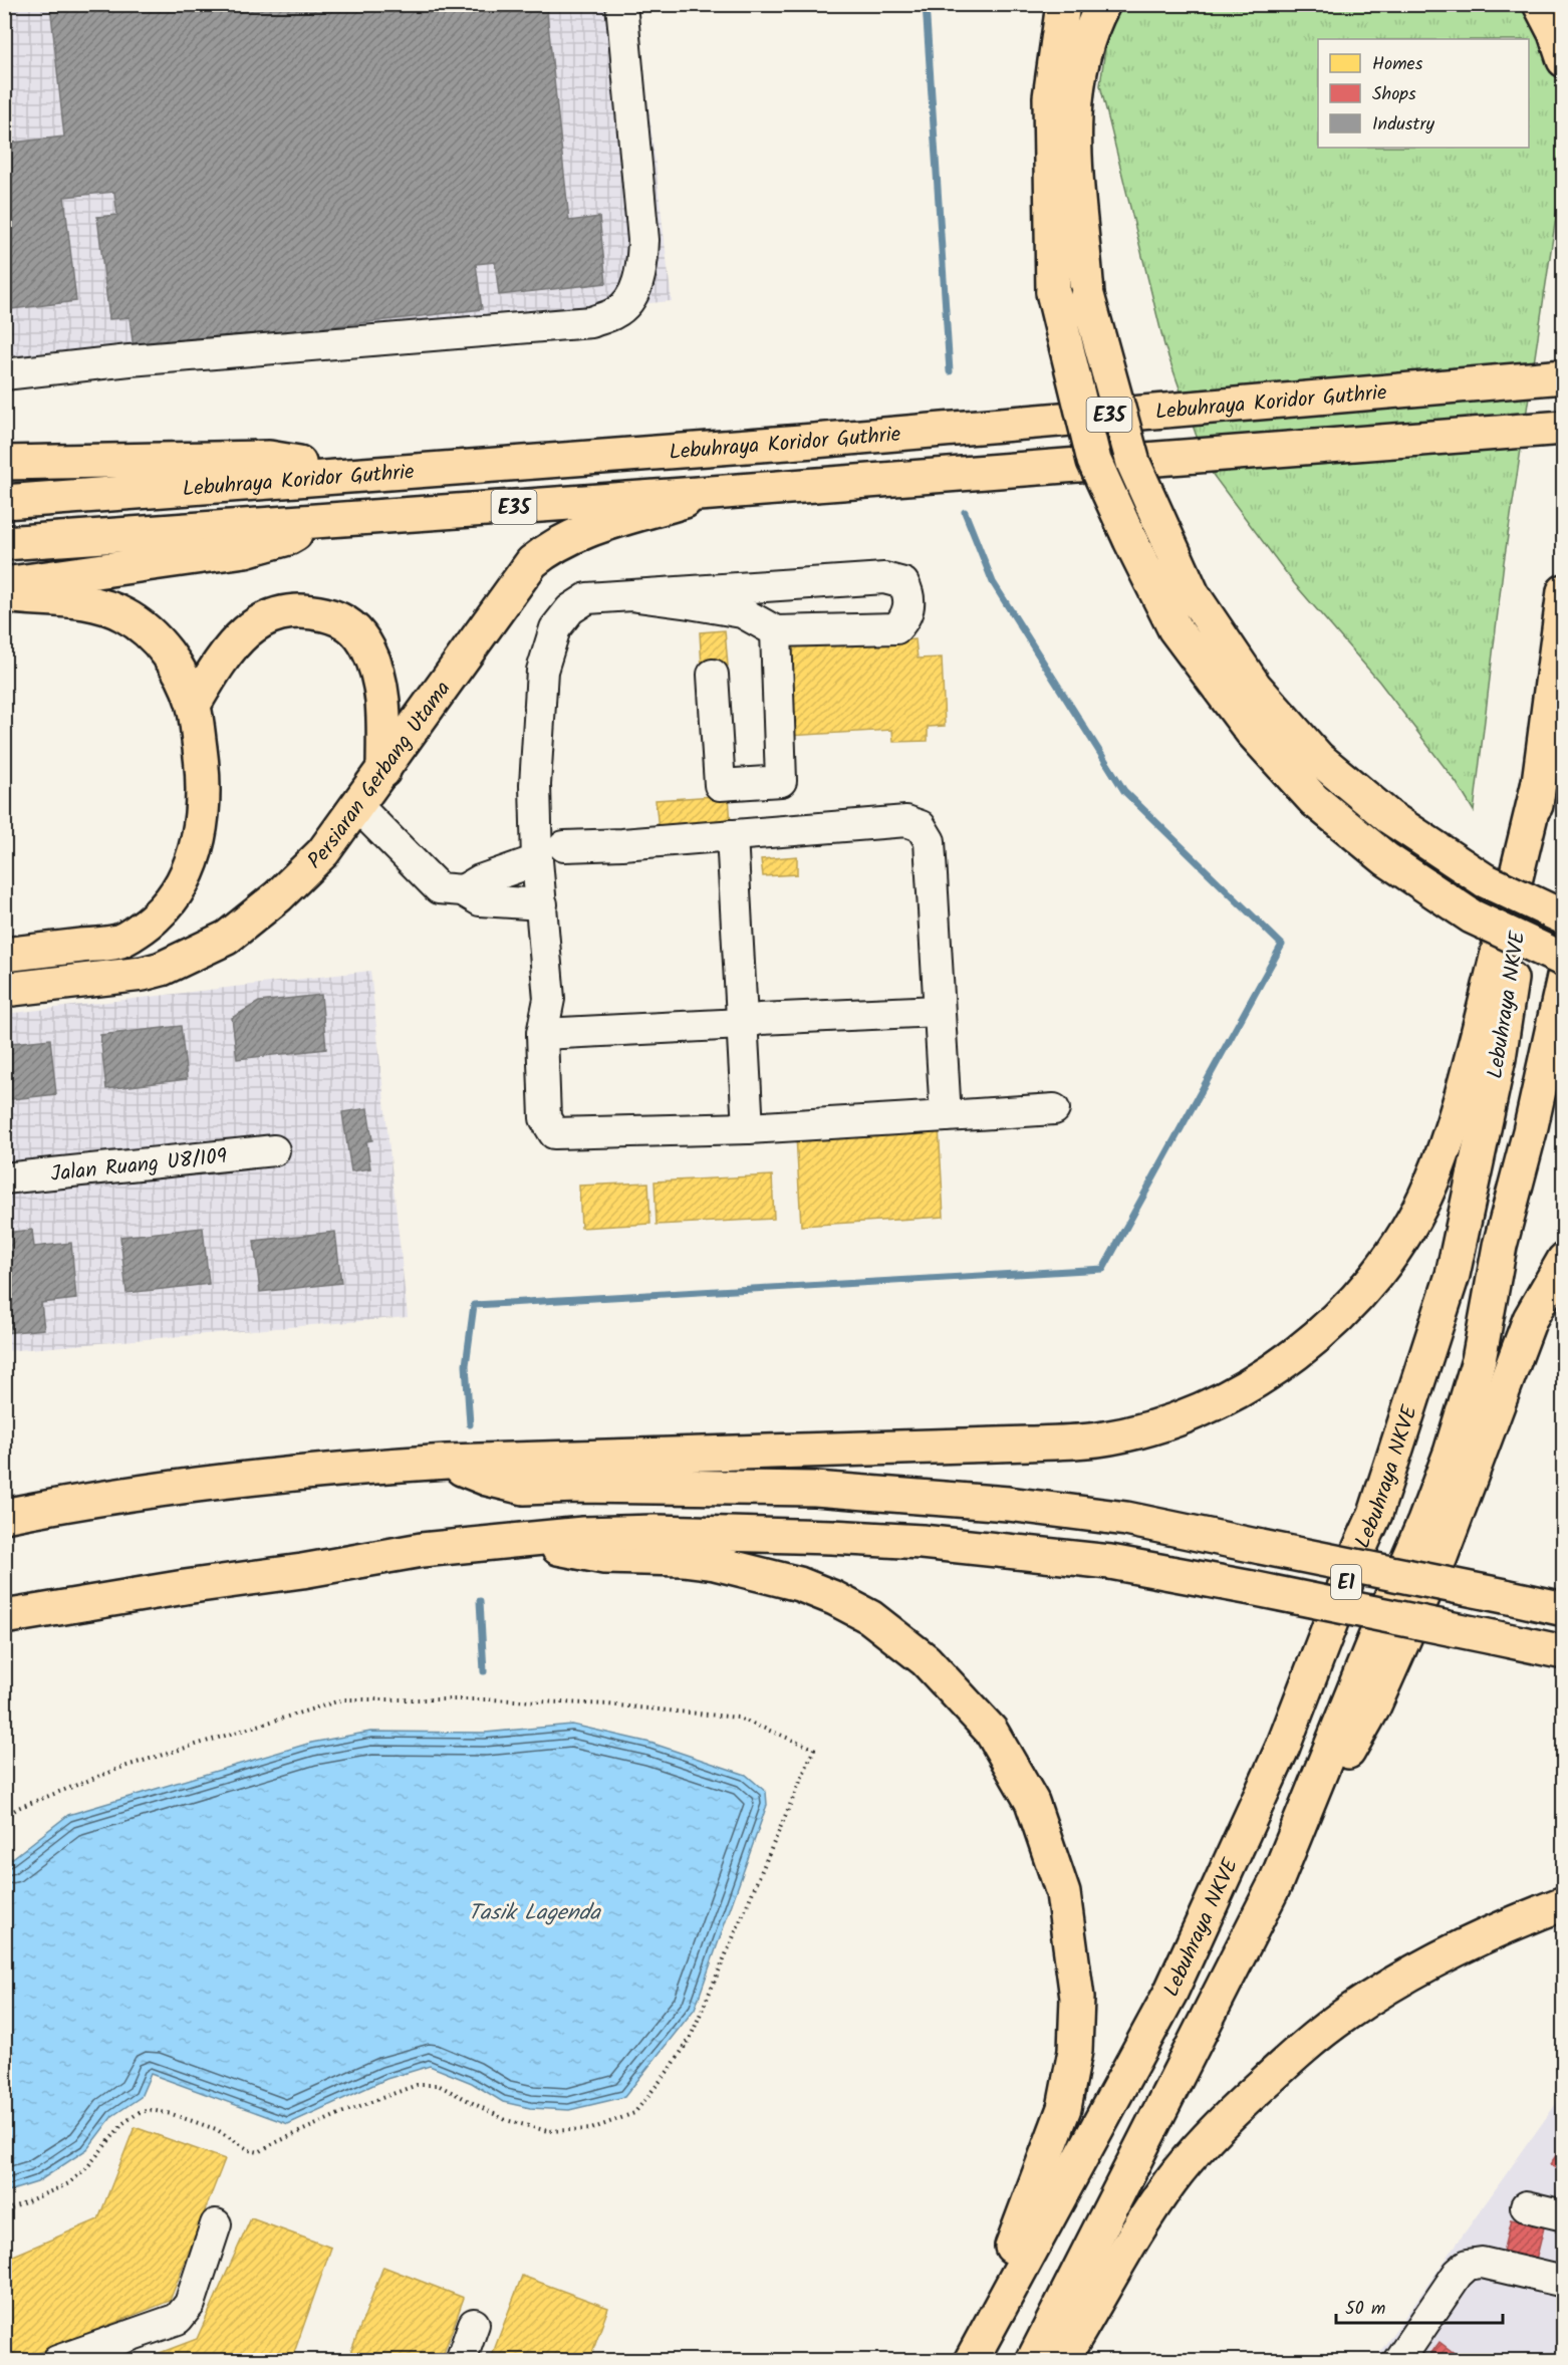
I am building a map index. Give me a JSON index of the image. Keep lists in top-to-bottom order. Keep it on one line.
{"streets":{"main road":["Lebuhraya Koridor Guthrie","E35","Persiaran Gerbang Utama","Lebuhraya NKVE","E1"],"street":["Jalan Ruang U8/109"]},"crossings":[["Lebuhraya Koridor Guthrie","Persiaran Gerbang Utama"]],"water":["Tasik Lagenda"],"legend":["Homes","Shops","Industry"],"scale_bar":"50 m"}
